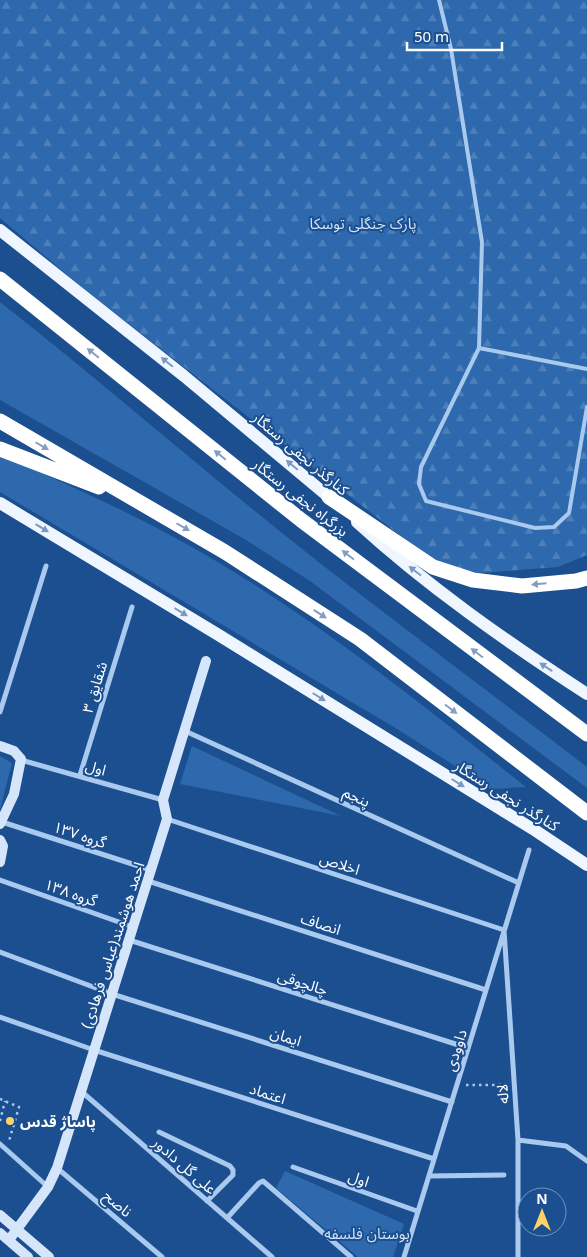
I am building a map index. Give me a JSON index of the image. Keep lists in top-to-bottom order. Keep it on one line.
{"streets":{"highway":["بزرگراه نجفی رستگار"],"main road":["کنارگذر نجفی رستگار"],"street":["شقایق ۳","اول","پنجم","گروه ۱۳۷","اخلاص","گروه ۱۳۸","انصاف","احمد هوشمند(عباس فرهادی)","چالچوقی","ایمان","داوودی","اعتماد","لاله","علی گل دادور","ناصح"]},"crossings":[["شقایق ۳","اول"],["اول","احمد هوشمند(عباس فرهادی)"],["اول","داوودی"],["پنجم","احمد هوشمند(عباس فرهادی)"],["پنجم","داوودی"],["گروه ۱۳۷","احمد هوشمند(عباس فرهادی)"],["اخلاص","احمد هوشمند(عباس فرهادی)"],["اخلاص","داوودی"],["اخلاص","لاله"],["گروه ۱۳۸","احمد هوشمند(عباس فرهادی)"],["انصاف","احمد هوشمند(عباس فرهادی)"],["انصاف","داوودی"],["احمد هوشمند(عباس فرهادی)","چالچوقی"],["احمد هوشمند(عباس فرهادی)","ایمان"],["احمد هوشمند(عباس فرهادی)","اعتماد"],["احمد هوشمند(عباس فرهادی)","علی گل دادور"],["احمد هوشمند(عباس فرهادی)","ناصح"],["چالچوقی","داوودی"],["ایمان","داوودی"],["داوودی","اعتماد"],["داوودی","لاله"]],"parks":["پارک جنگلی توسکا","بوستان فلسفه"],"places":["پاساژ قدس"],"scale_bar":"50 m","north":"top"}
